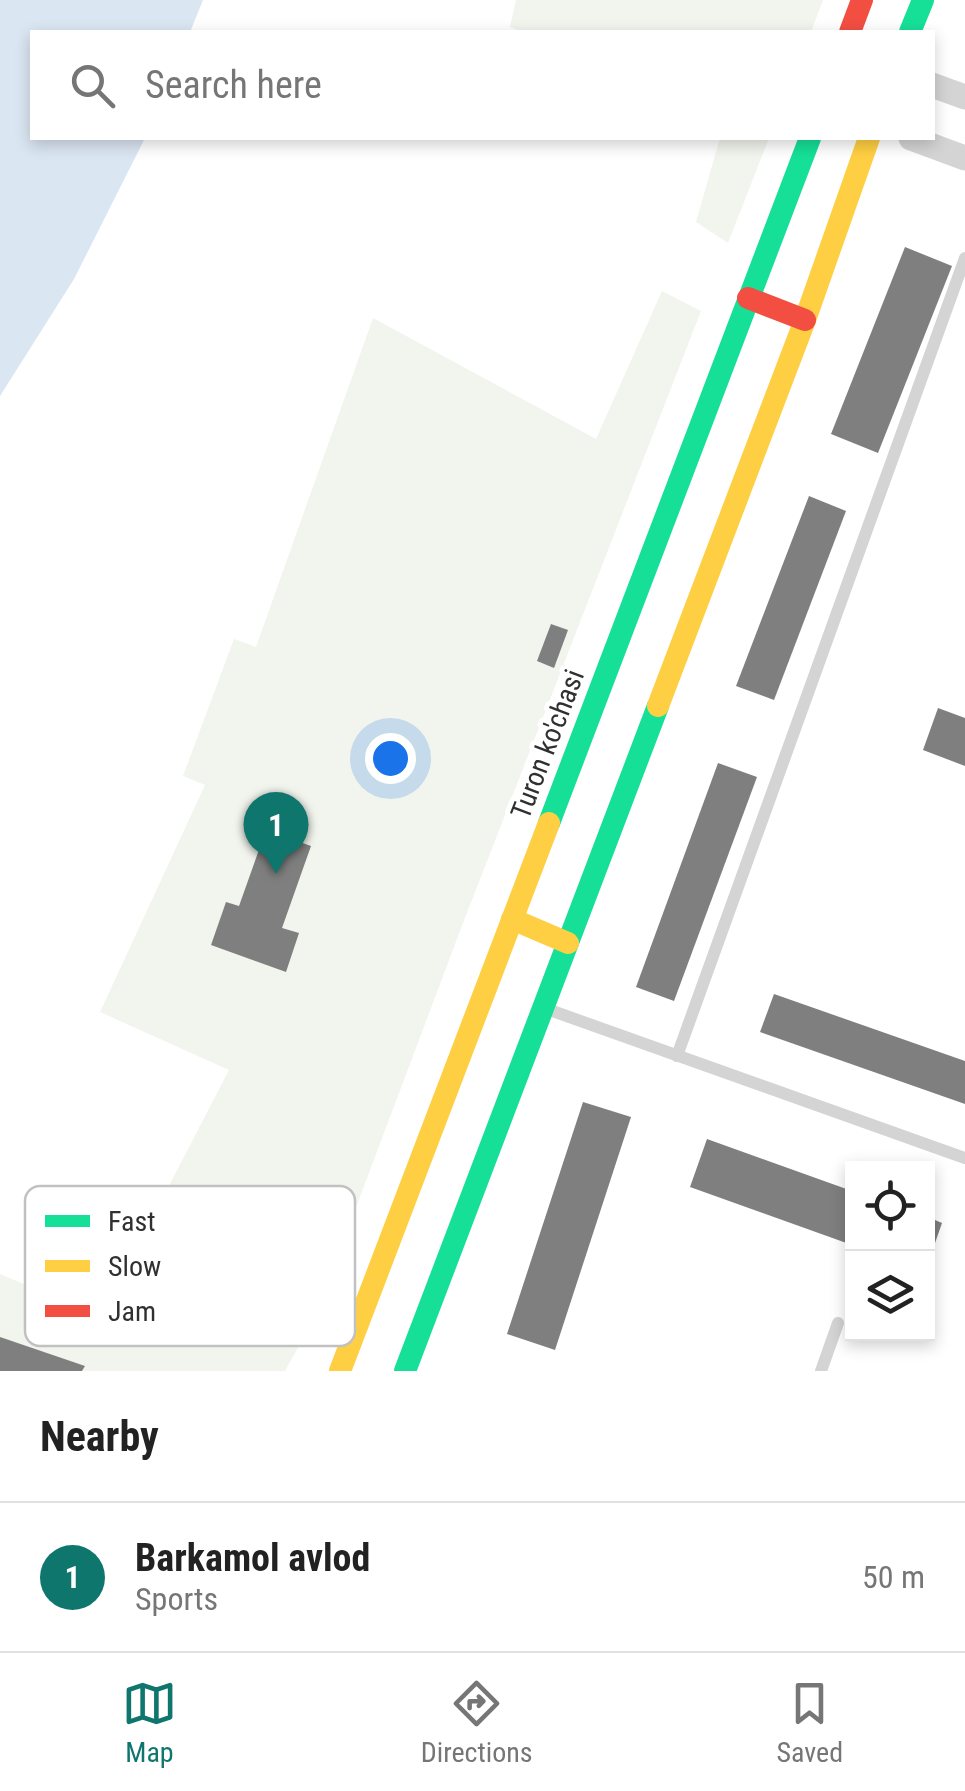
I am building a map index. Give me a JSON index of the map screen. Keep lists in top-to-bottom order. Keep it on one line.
{"streets":{"street":["Turon ko'chasi"]},"legend":["Fast","Slow","Jam"],"page":{"search":"Search here","pins":"1","heading":"Nearby","list":[{"mark":"1","name":"Barkamol avlod","note":"Sports","value":"50 m"}],"nav":["Map","Directions","Saved"]}}
